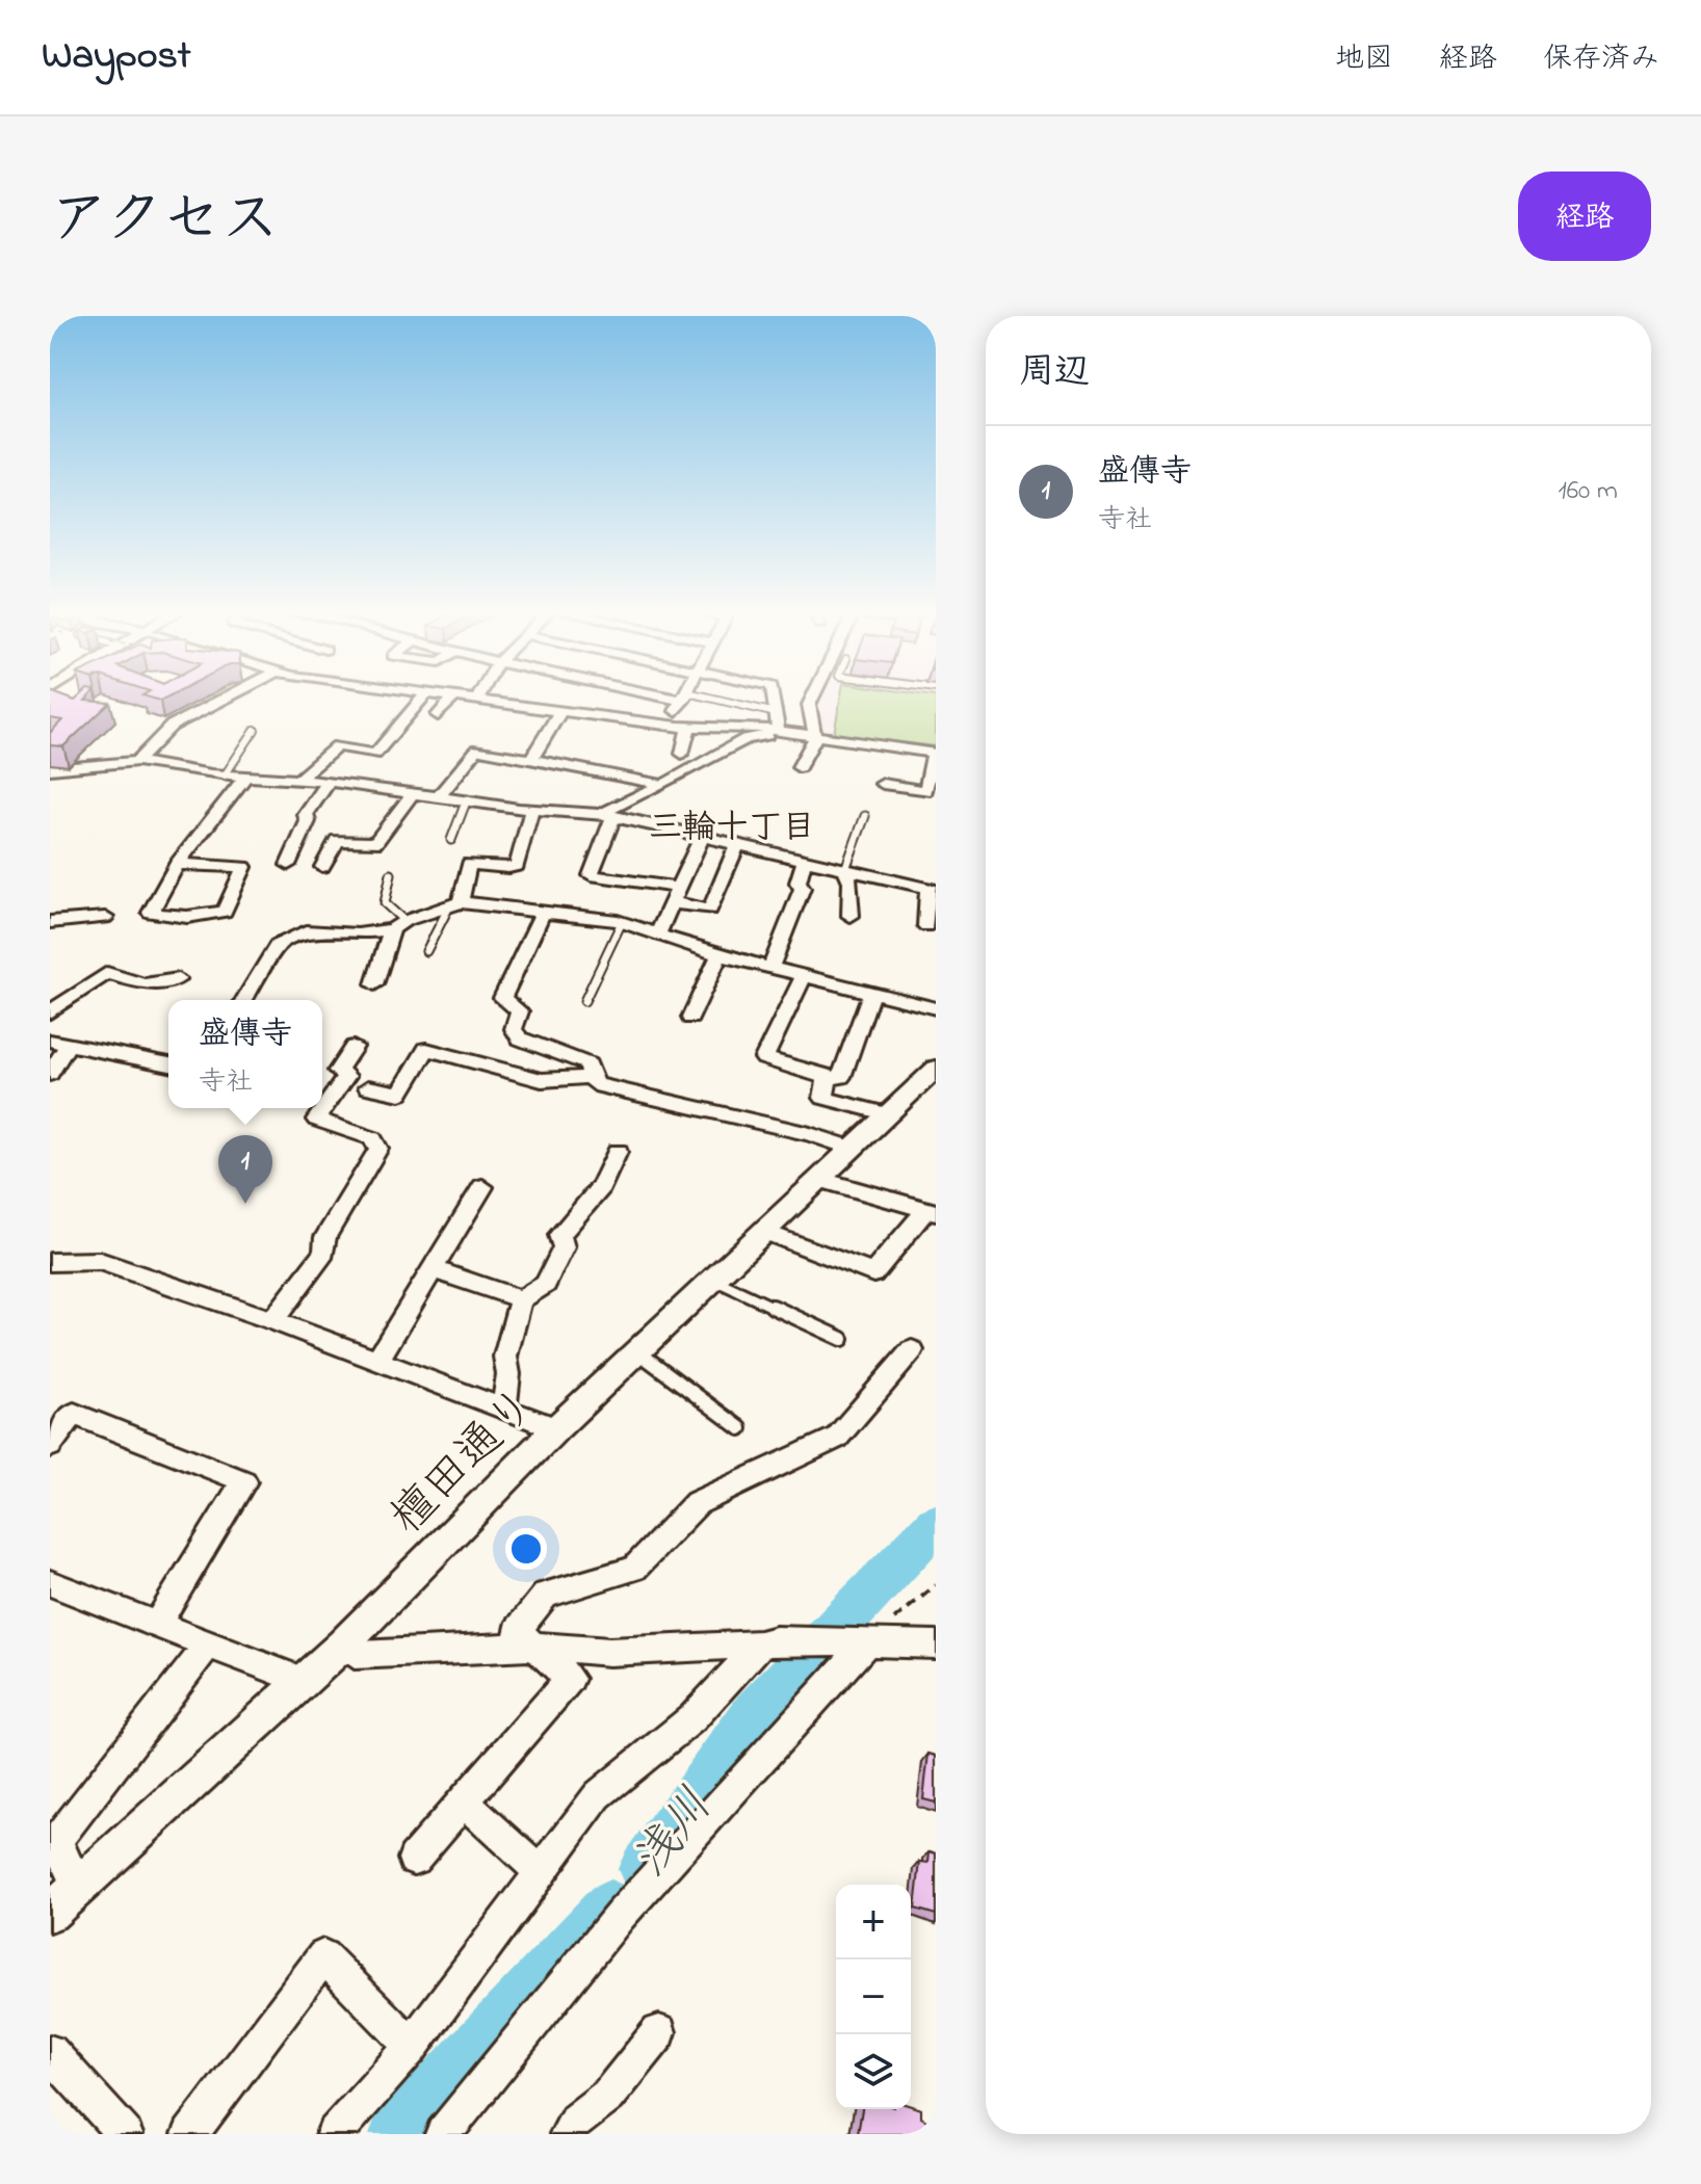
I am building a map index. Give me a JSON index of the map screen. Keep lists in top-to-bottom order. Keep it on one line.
{"streets":{"street":["檀田通り"]},"districts":["三輪十丁目"],"water":["浅川"],"page":{"header":"Waypost","nav":["地図","経路","保存済み"],"title":"アクセス","buttons":"経路","heading":"周辺","list":[{"mark":"1","name":"盛傳寺","note":"寺社","value":"160 m"}],"popup":["盛傳寺","寺社"],"pins":"1","map_buttons":["+","−"]}}
